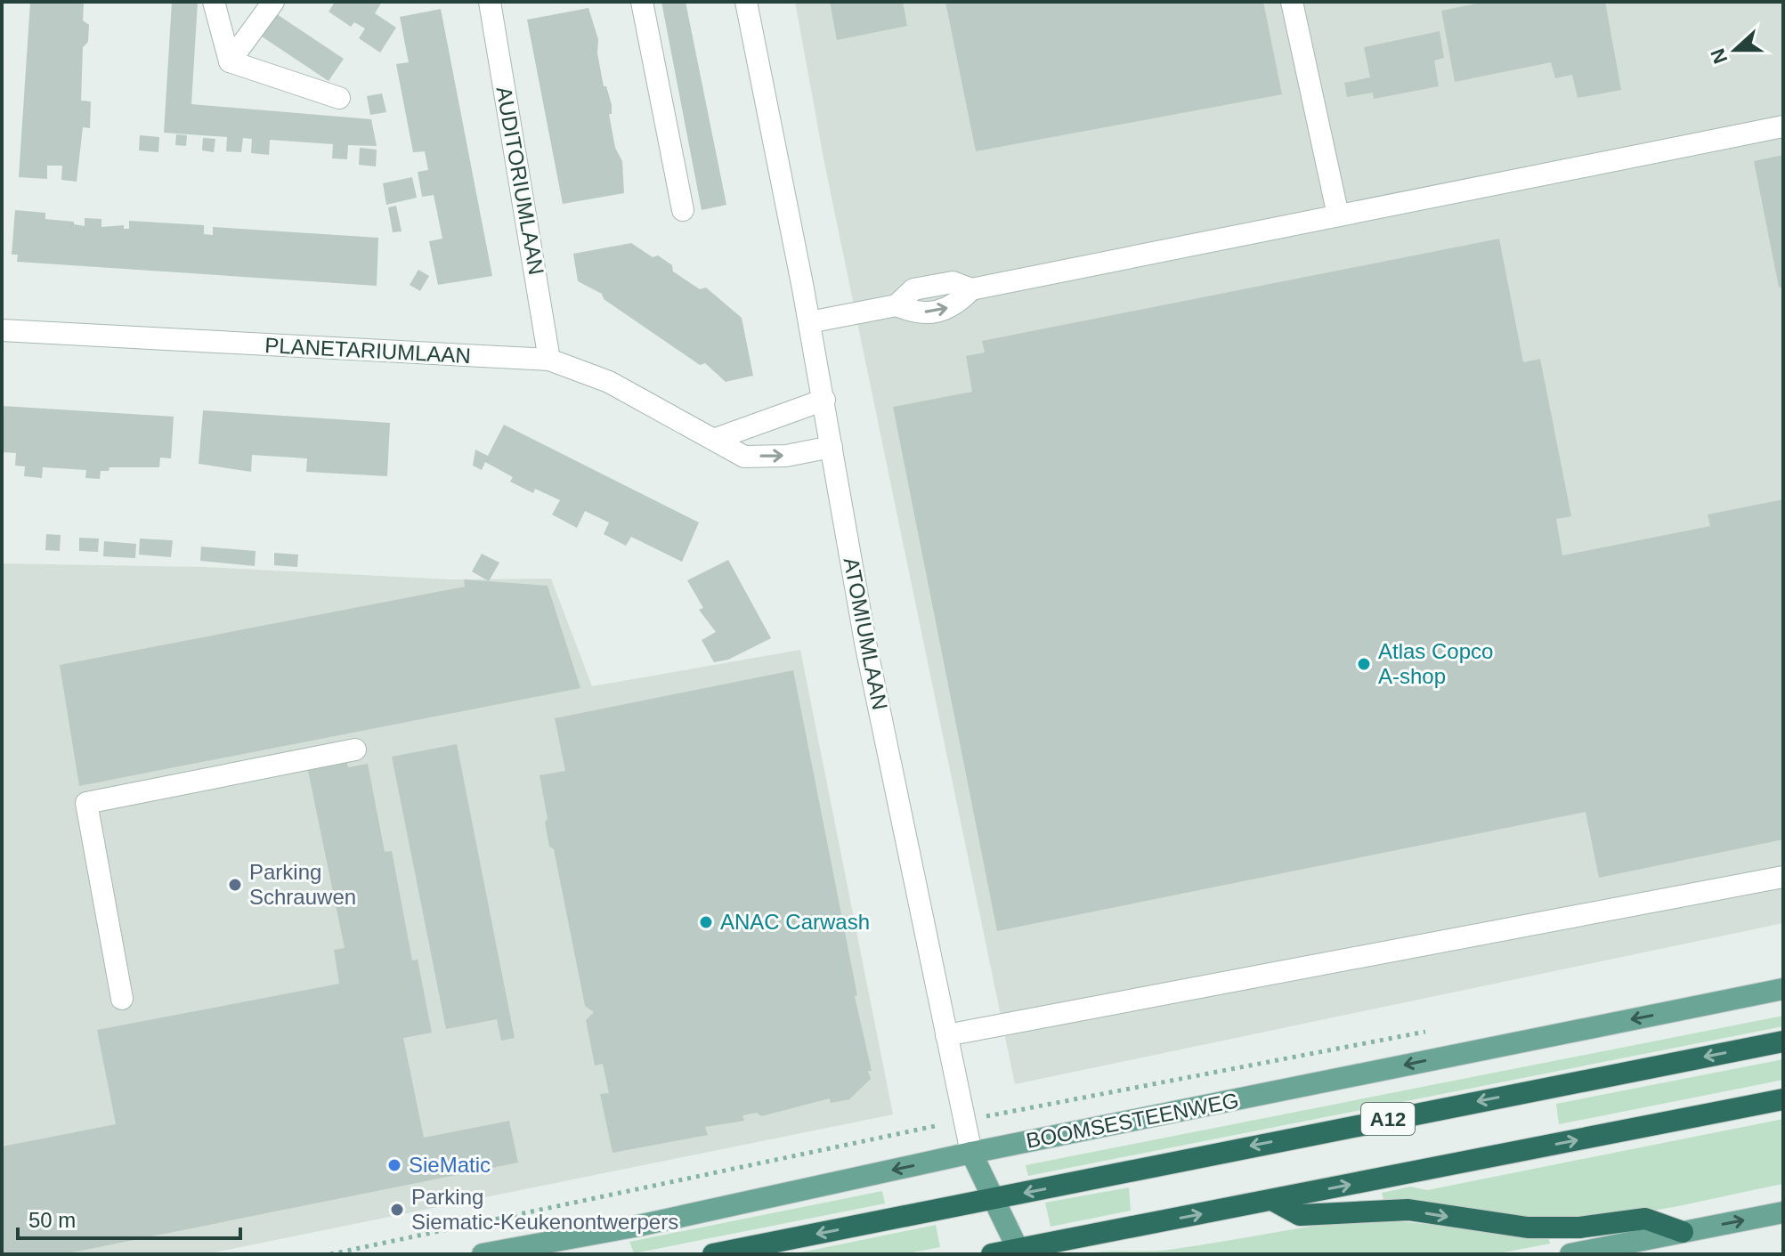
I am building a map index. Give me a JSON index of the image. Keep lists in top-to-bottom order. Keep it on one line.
{"streets":{"highway":["A12"],"main road":["ATOMIUMLAAN","BOOMSESTEENWEG"],"street":["AUDITORIUMLAAN","PLANETARIUMLAAN"]},"crossings":[["AUDITORIUMLAAN","PLANETARIUMLAAN"],["PLANETARIUMLAAN","ATOMIUMLAAN"],["ATOMIUMLAAN","A12"],["ATOMIUMLAAN","BOOMSESTEENWEG"]],"one_way":["BOOMSESTEENWEG"],"places":["Atlas Copco A-shop","Parking Schrauwen","ANAC Carwash","SieMatic","Parking Siematic-Keukenontwerpers"],"scale_bar":"50 m","north":"left"}
